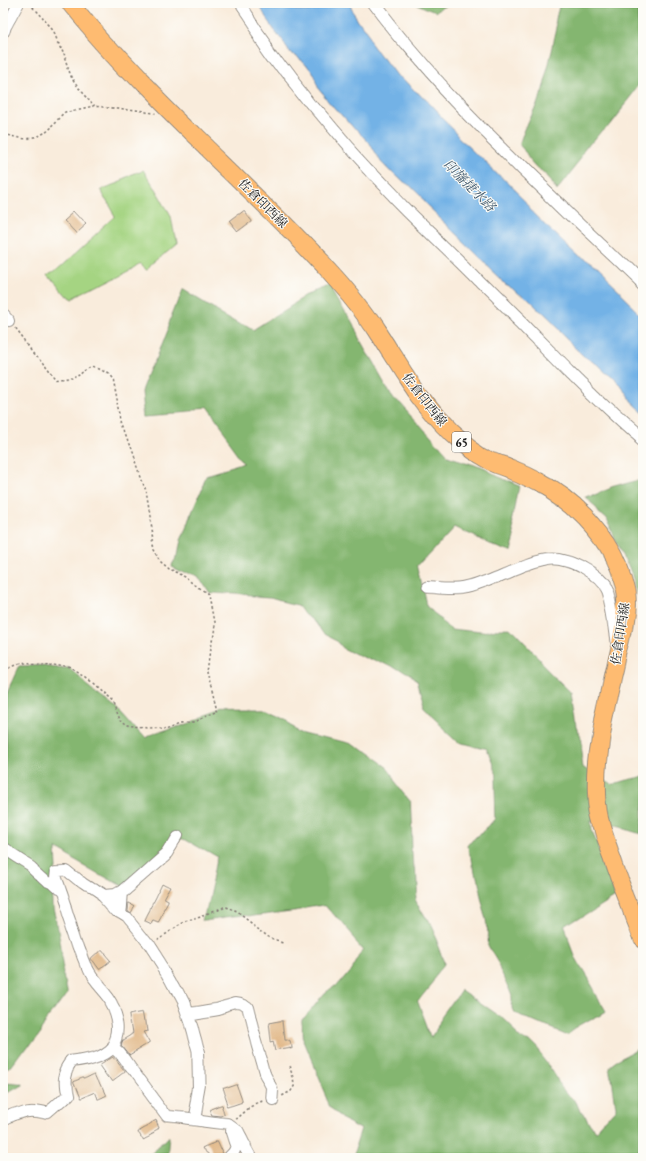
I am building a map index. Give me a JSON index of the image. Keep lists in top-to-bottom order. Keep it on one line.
{"streets":{"main road":["佐倉印西線","65"]},"water":["印旛捷水路"]}
